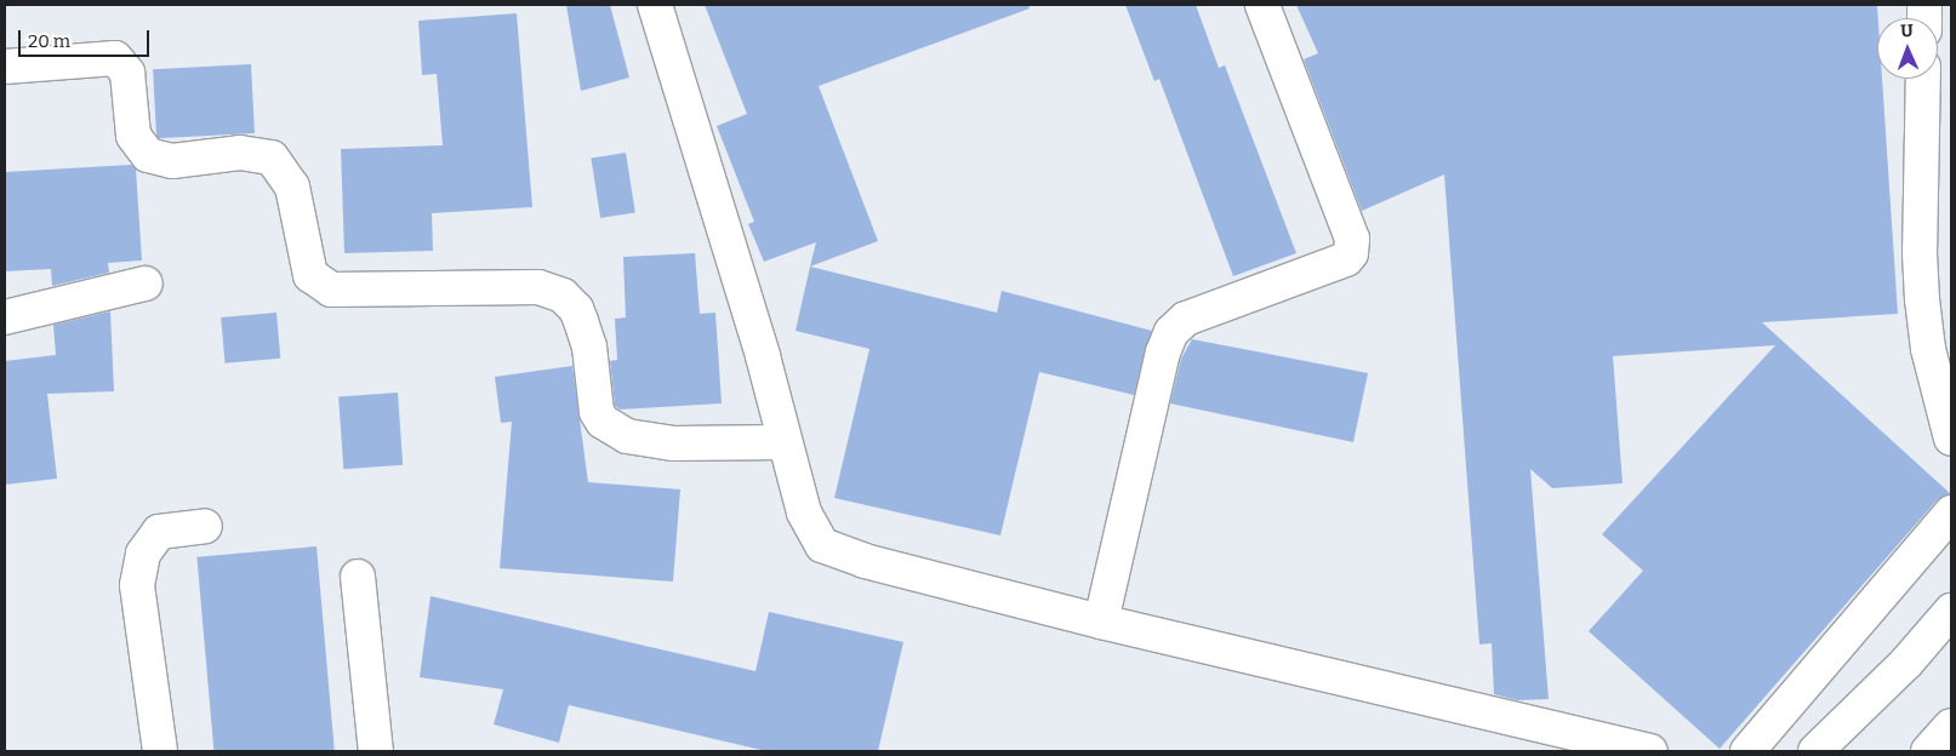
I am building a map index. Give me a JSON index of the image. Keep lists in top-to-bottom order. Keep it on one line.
{"scale_bar":"20 m","north":"top"}
